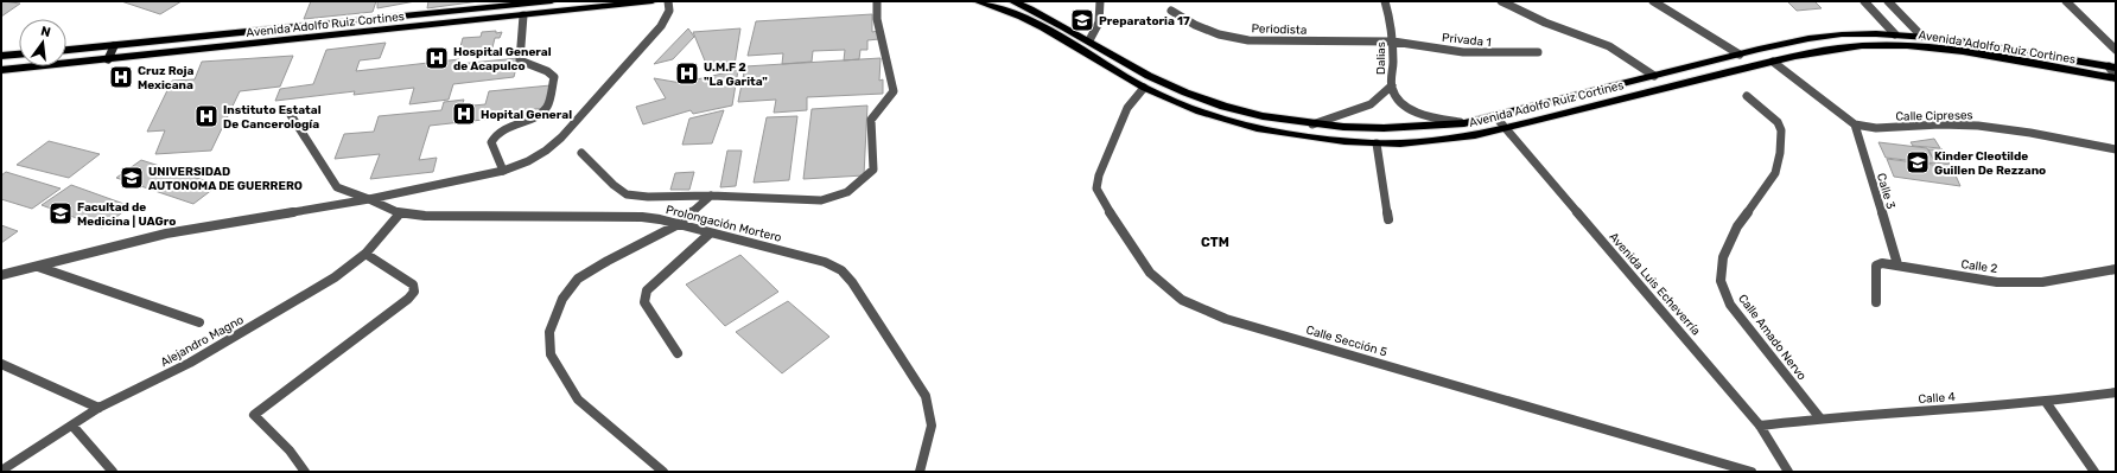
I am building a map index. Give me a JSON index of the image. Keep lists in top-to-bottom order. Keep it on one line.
{"streets":{"main road":["Avenida Adolfo Ruiz Cortines"],"street":["Periodista","Privada 1","Dalias","Calle Cipreses","Calle 3","Prolongación Mortero","Calle 2","Avenida Luis Echeverría","Calle Amado Nervo","Alejandro Magno","Calle Sección 5","Calle 4"]},"crossings":[["Avenida Adolfo Ruiz Cortines","Dalias"],["Avenida Adolfo Ruiz Cortines","Calle Cipreses"],["Avenida Adolfo Ruiz Cortines","Avenida Luis Echeverría"],["Avenida Adolfo Ruiz Cortines","Calle Sección 5"],["Periodista","Privada 1"],["Periodista","Dalias"],["Privada 1","Dalias"],["Calle Cipreses","Calle 3"],["Calle 3","Calle 2"],["Prolongación Mortero","Alejandro Magno"],["Avenida Luis Echeverría","Calle 4"],["Calle Amado Nervo","Calle 4"]],"districts":["CTM"],"places":{"school or university":["Preparatoria 17","Kinder Cleotilde Guillen De Rezzano","UNIVERSIDAD AUTONOMA DE GUERRERO","Facultad de Medicina | UAGro"],"hospital":["Hospital General de Acapulco","U.M.F 2 \"La Garita\"","Cruz Roja Mexicana","Hopital General","Instituto Estatal De Cancerología"]},"north":"top"}
